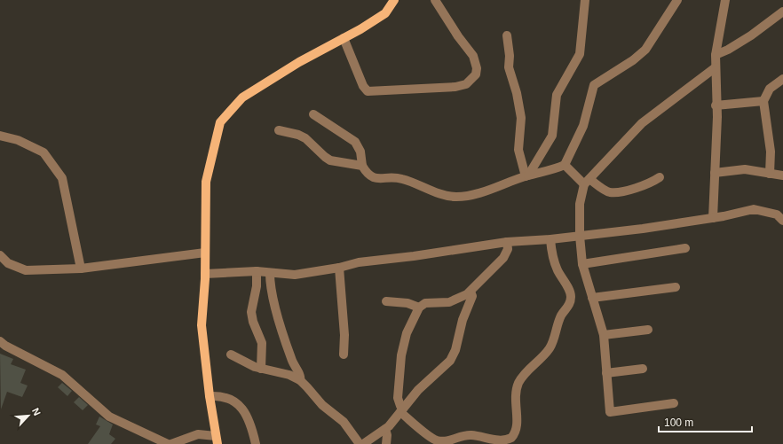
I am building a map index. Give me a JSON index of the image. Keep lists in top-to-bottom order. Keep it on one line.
{"scale_bar":"100 m","north":"top right"}
